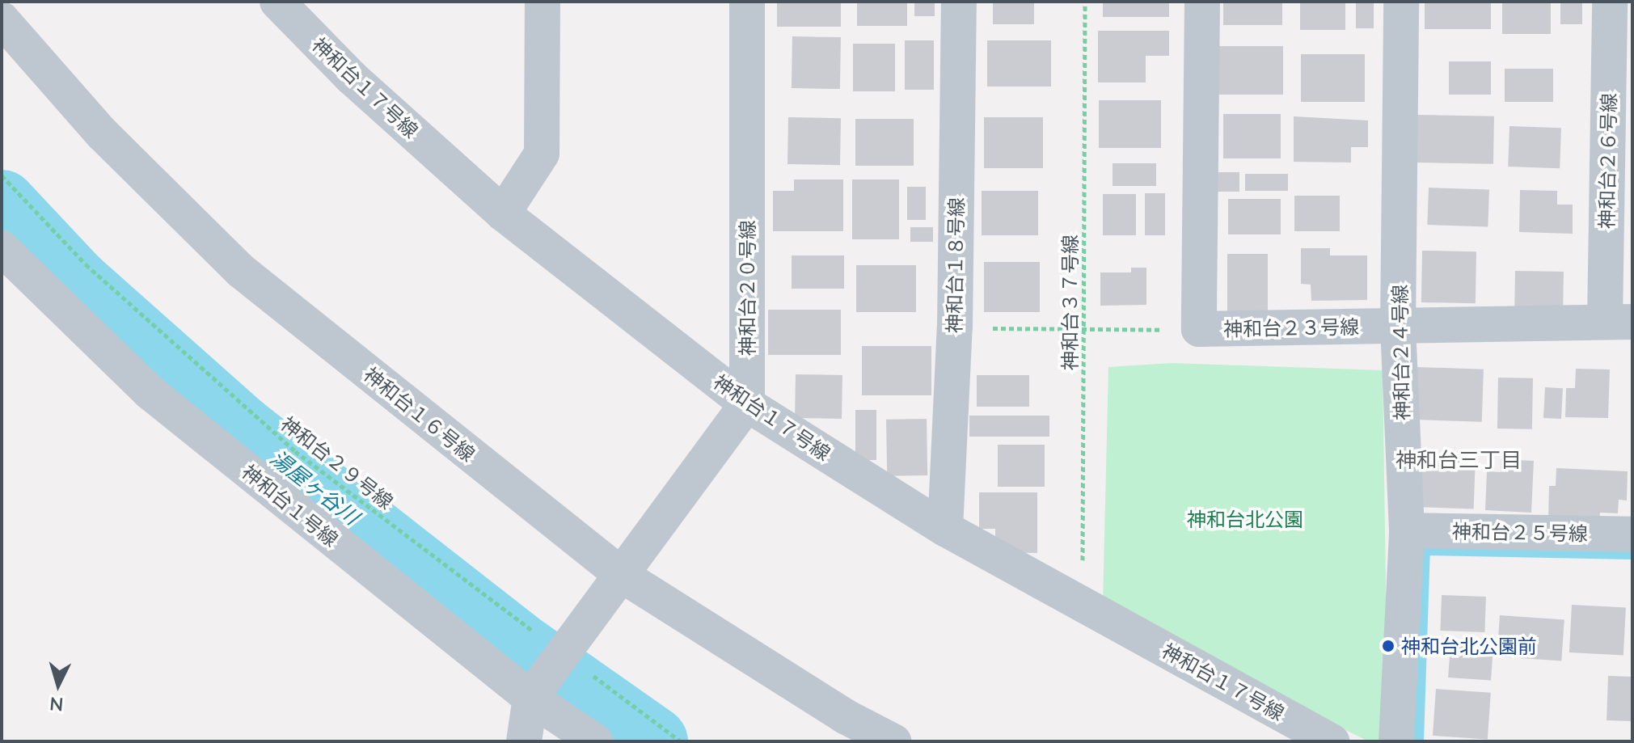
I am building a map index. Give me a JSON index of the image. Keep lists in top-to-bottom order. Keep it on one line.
{"streets":{"street":["神和台１７号線","神和台２６号線","神和台１８号線","神和台２０号線","神和台２３号線","神和台２４号線","神和台１６号線","神和台１号線","神和台２５号線"],"path":["神和台３７号線","神和台２９号線"]},"crossings":[["神和台１７号線","神和台１８号線"],["神和台１７号線","神和台２０号線"],["神和台１７号線","神和台３７号線"],["神和台２６号線","神和台２３号線"],["神和台２３号線","神和台２４号線"],["神和台２４号線","神和台２５号線"]],"districts":["神和台三丁目"],"water":["湯屋ヶ谷川"],"parks":["神和台北公園"],"places":["神和台北公園前"],"north":"bottom"}
